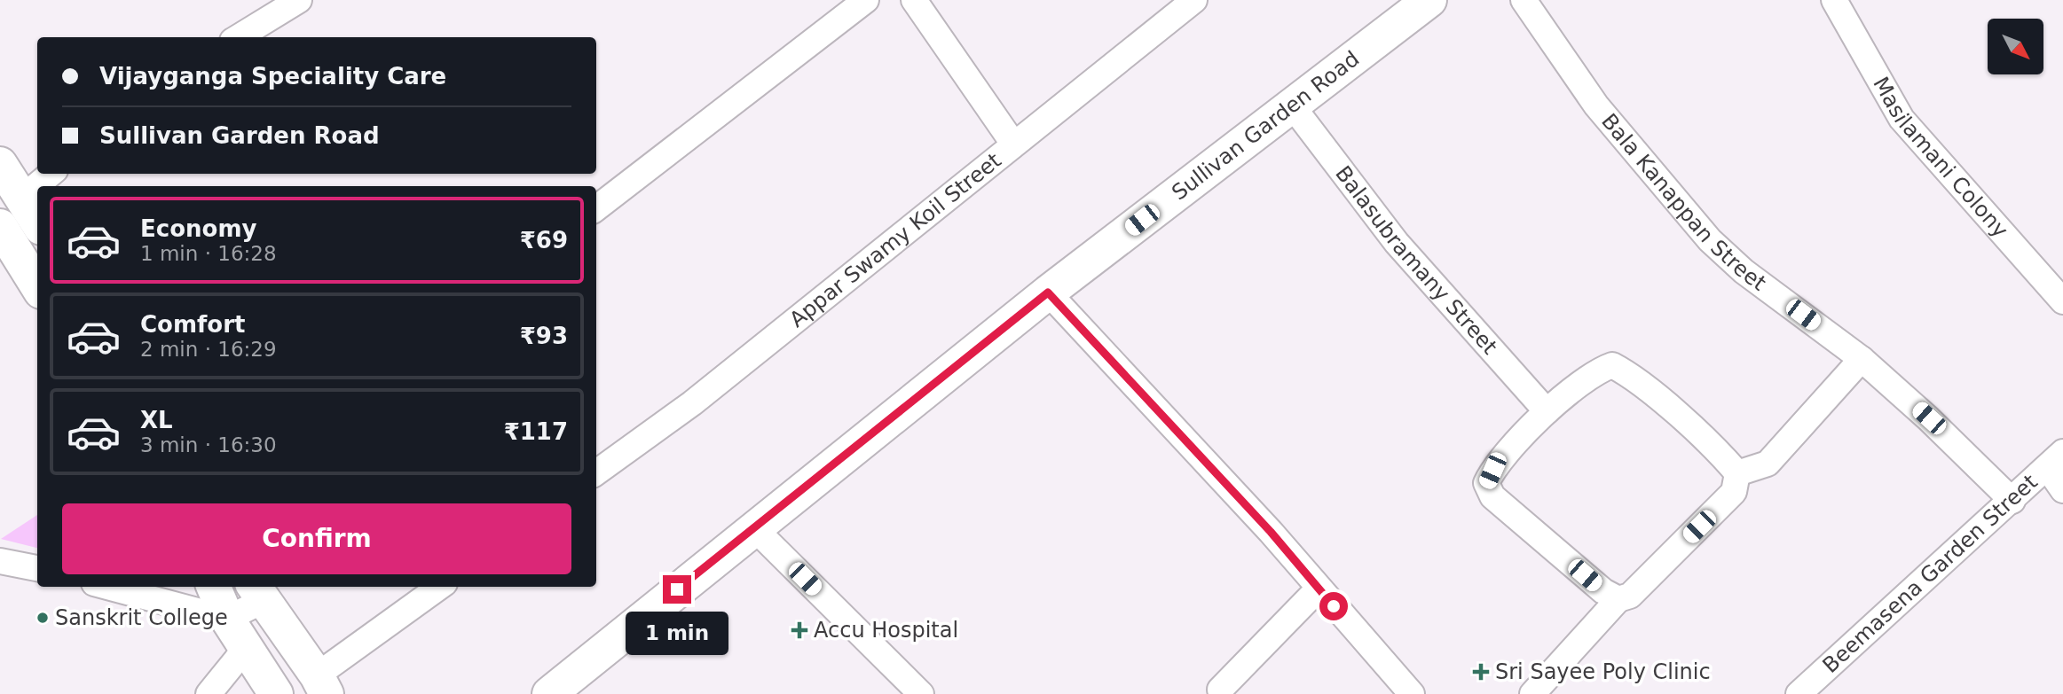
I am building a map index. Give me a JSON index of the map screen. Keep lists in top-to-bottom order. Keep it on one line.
{"streets":{"main road":["Sullivan Garden Road"],"street":["Masilamani Colony","Bala Kanappan Street","Appar Swamy Koil Street","Balasubramany Street","Beemasena Garden Street"]},"crossings":[["Sullivan Garden Road","Balasubramany Street"],["Bala Kanappan Street","Beemasena Garden Street"]],"places":{"other":["Sanskrit College"],"health":["Accu Hospital","Sri Sayee Poly Clinic"]},"north":"bottom right","page":{"banner":["Vijayganga Speciality Care","Sullivan Garden Road"],"list":[{"name":"Economy","note":"1 min · 16:28","value":"₹69"},{"name":"Comfort","note":"2 min · 16:29","value":"₹93"},{"name":"XL","note":"3 min · 16:30","value":"₹117"}],"buttons":"Confirm","bubble":"1 min"}}
